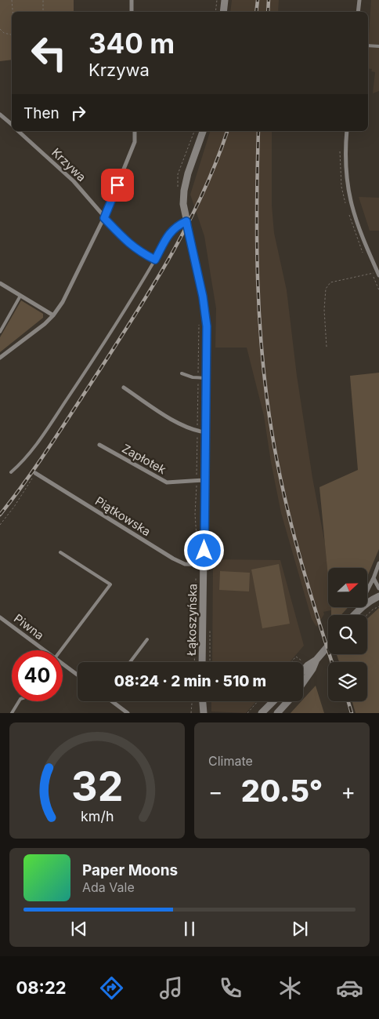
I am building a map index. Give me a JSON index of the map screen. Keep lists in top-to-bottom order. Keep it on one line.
{"streets":{"street":["Krzywa","Zapłotek","Piątkowska","Łąkoszyńska","Piwna"]},"crossings":[["Zapłotek","Łąkoszyńska"],["Piątkowska","Łąkoszyńska"]],"north":"right","page":{"turn":["340 m","Krzywa"],"then":"Then","limit":"40","trip":"08:24 · 2 min · 510 m","tile":"Climate","heat":["−","20.5°","+"],"song":["Paper Moons","Ada Vale"],"tabs":"08:22","gauge":["32","km/h"]}}
